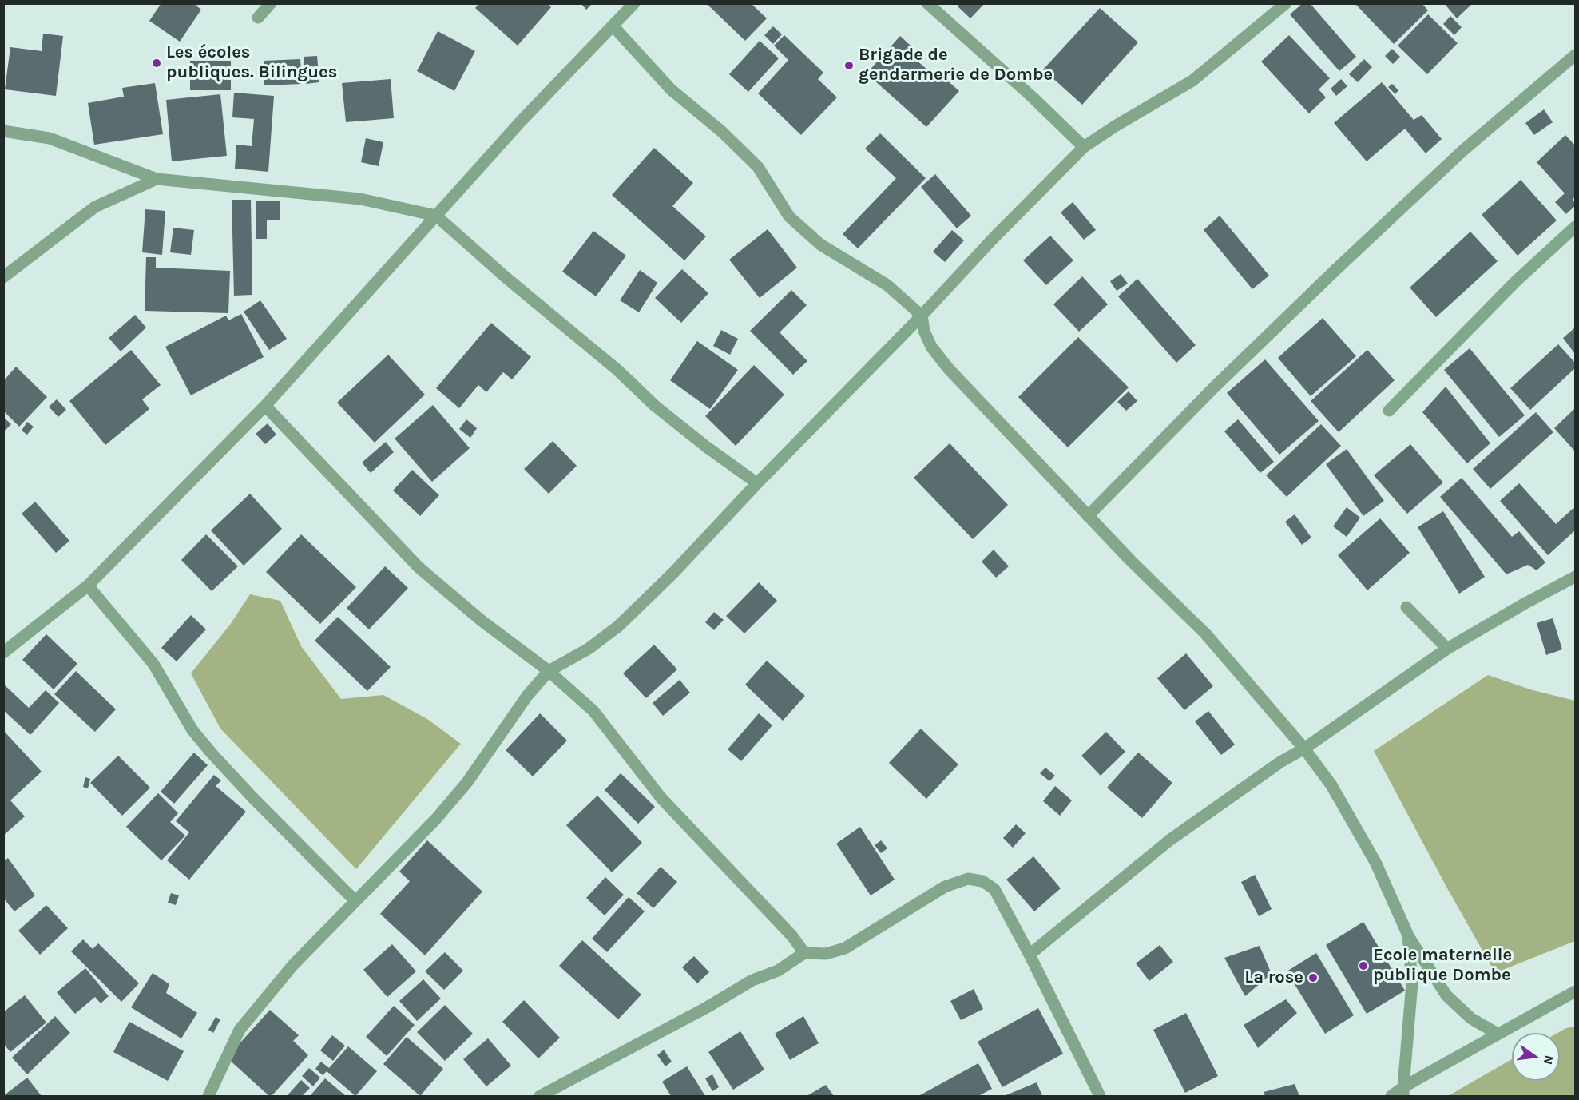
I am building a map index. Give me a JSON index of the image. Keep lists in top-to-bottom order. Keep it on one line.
{"places":["Les écoles publiques. Bilingues","Brigade de gendarmerie de Dombe","Ecole maternelle publique Dombe","La rose"],"north":"right"}
